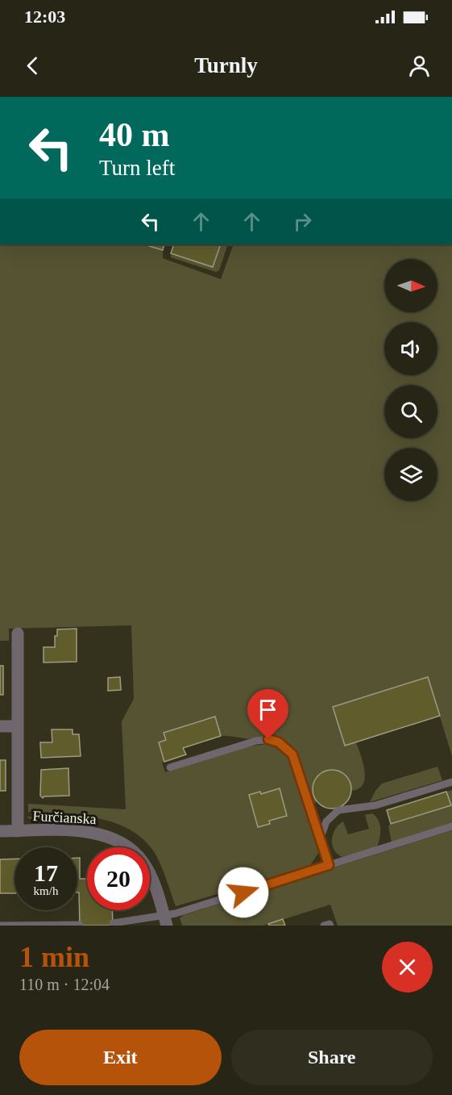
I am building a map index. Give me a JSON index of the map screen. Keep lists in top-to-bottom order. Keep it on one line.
{"streets":{"street":["Furčianska"]},"north":"right","page":{"status":"12:03","header":"Turnly","turn":["40 m","Turn left"],"speed":"17 km/h","limit":"20","heading":["1 min","110 m · 12:04"],"buttons":["Exit","Share"]}}
